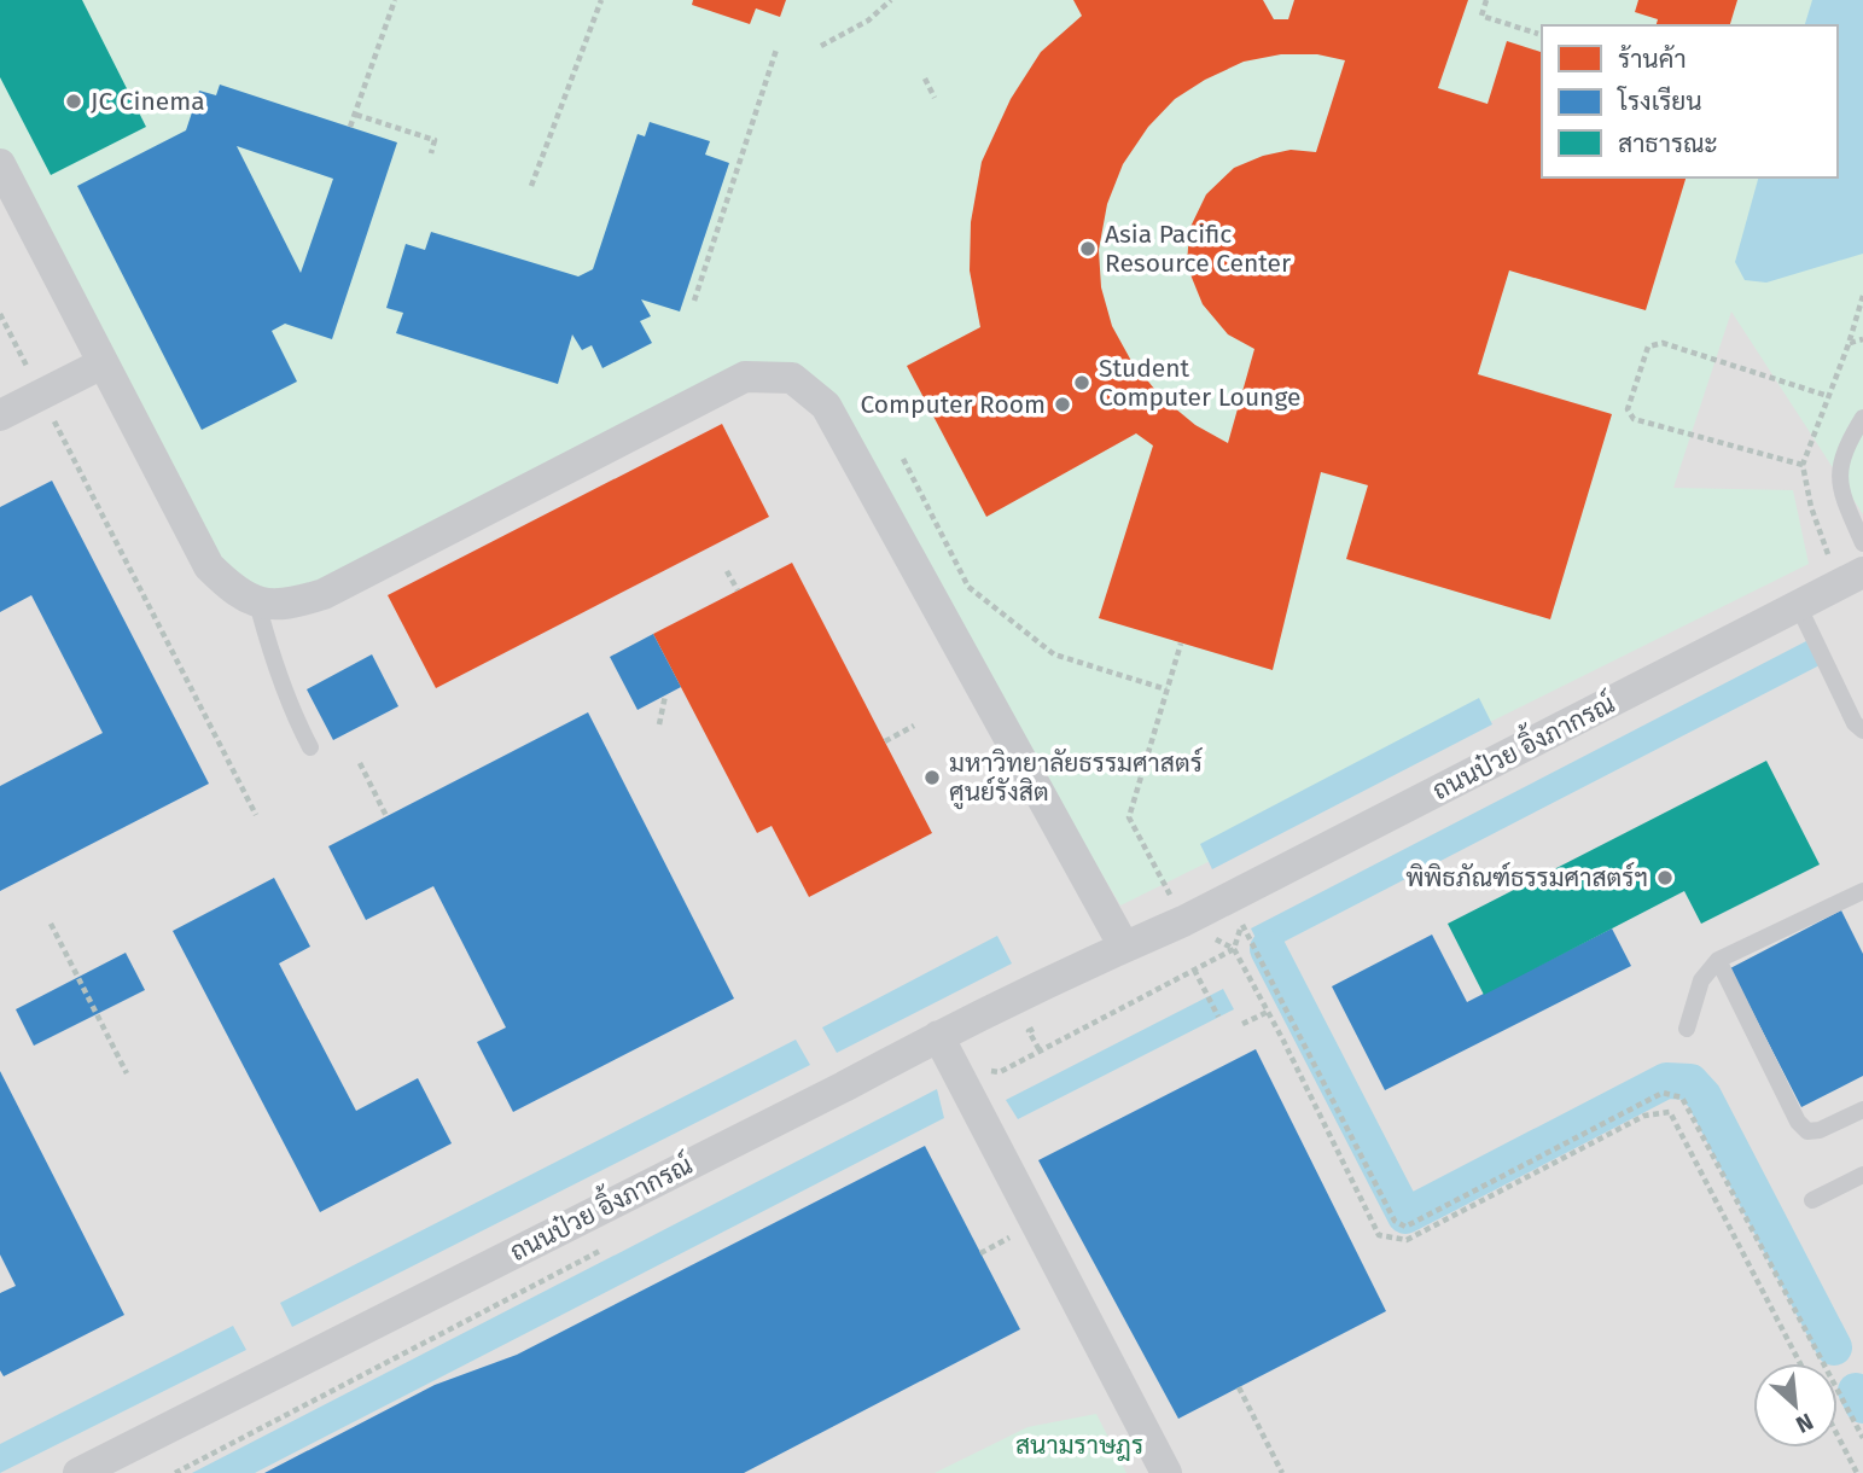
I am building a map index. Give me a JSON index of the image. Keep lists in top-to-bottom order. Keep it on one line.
{"streets":{"street":["ถนนป๋วย อิ้งภากรณ์"]},"parks":["สนามราษฎร"],"places":["JC Cinema","Asia Pacific Resource Center","Student Computer Lounge","Computer Room","มหาวิทยาลัยธรรมศาสตร์ ศูนย์รังสิต","พิพิธภัณฑ์ธรรมศาสตร์ฯ"],"legend":["ร้านค้า","โรงเรียน","สาธารณะ"],"north":"bottom right"}
